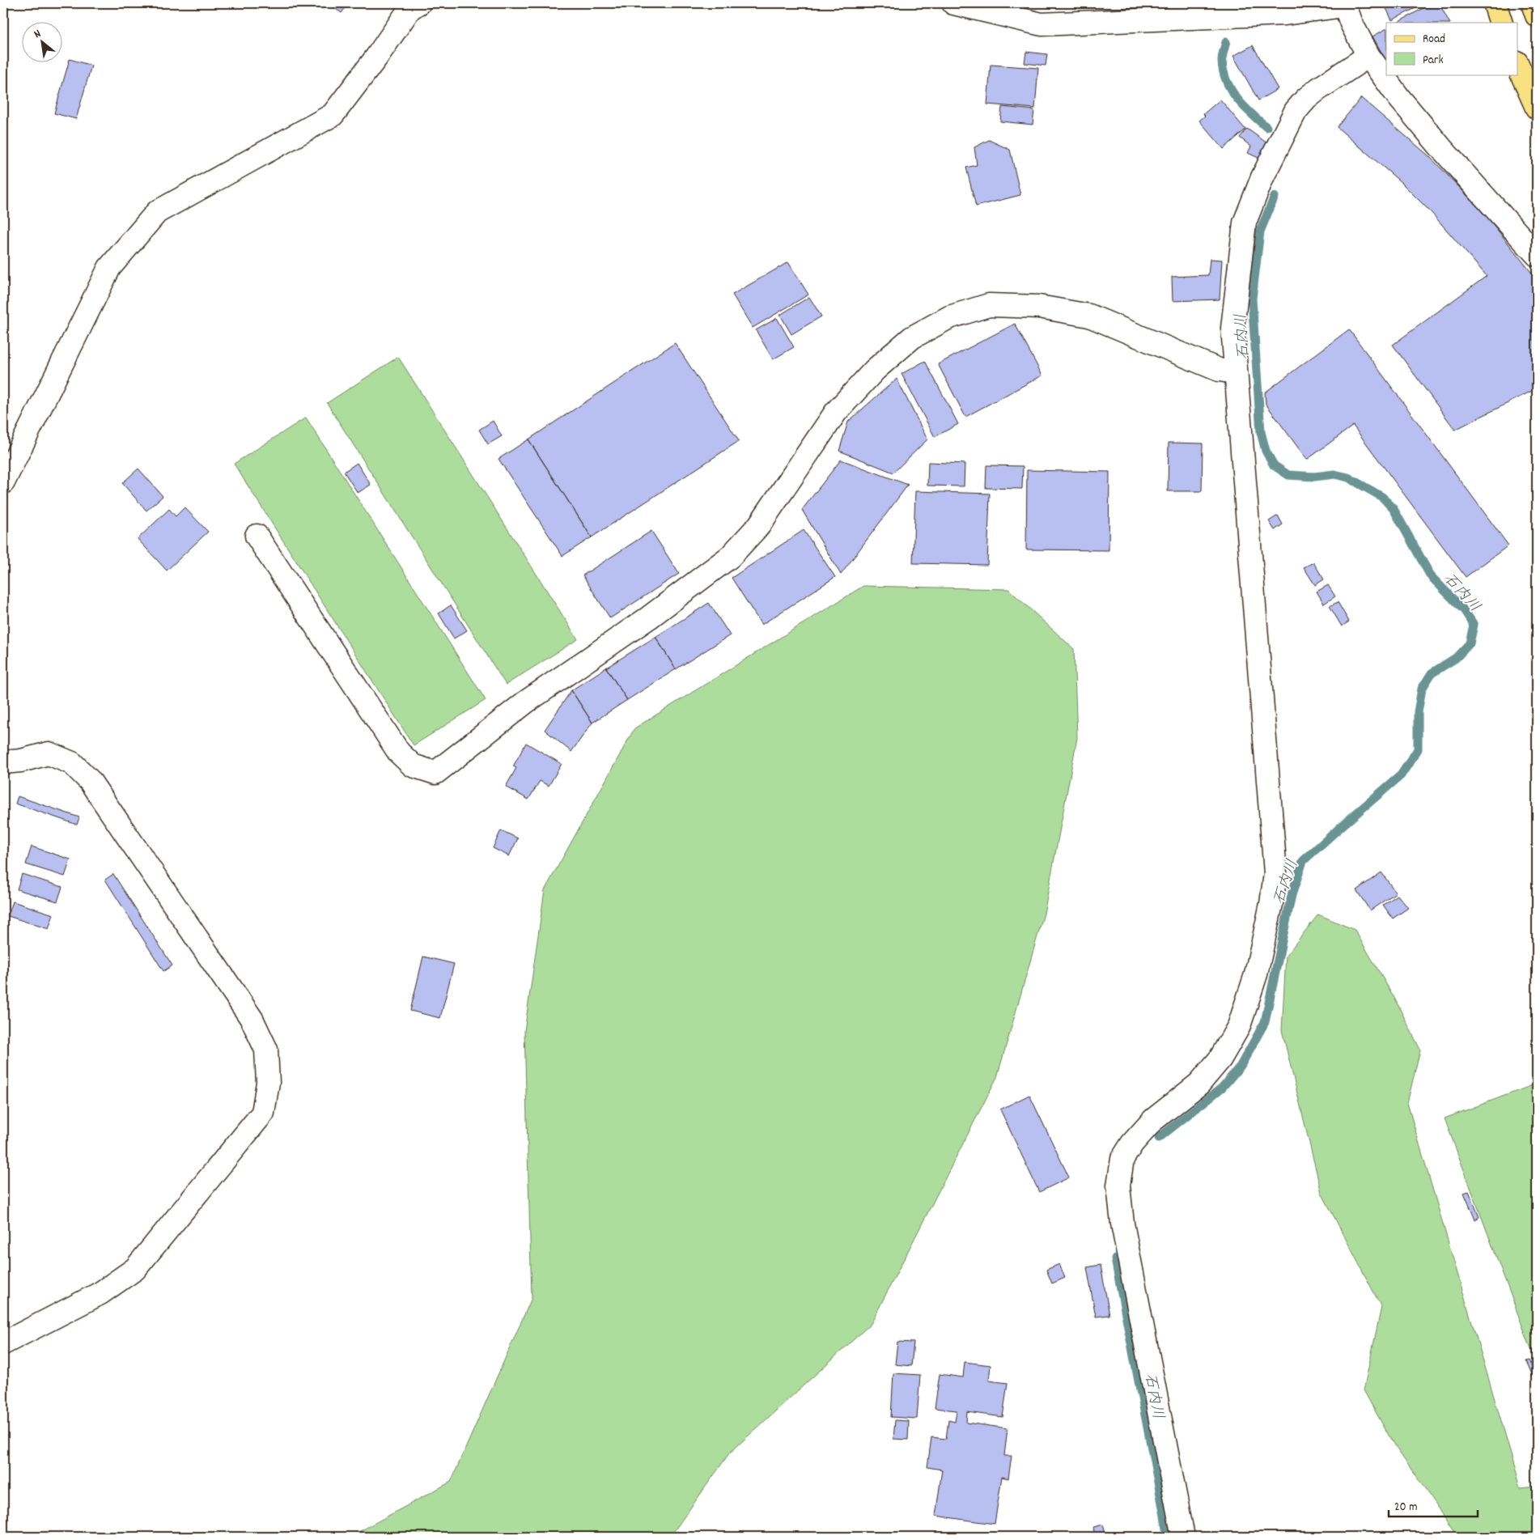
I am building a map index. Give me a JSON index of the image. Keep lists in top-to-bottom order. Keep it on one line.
{"water":["石内川"],"legend":["Road","Park"],"scale_bar":"20 m","north":"top left"}
